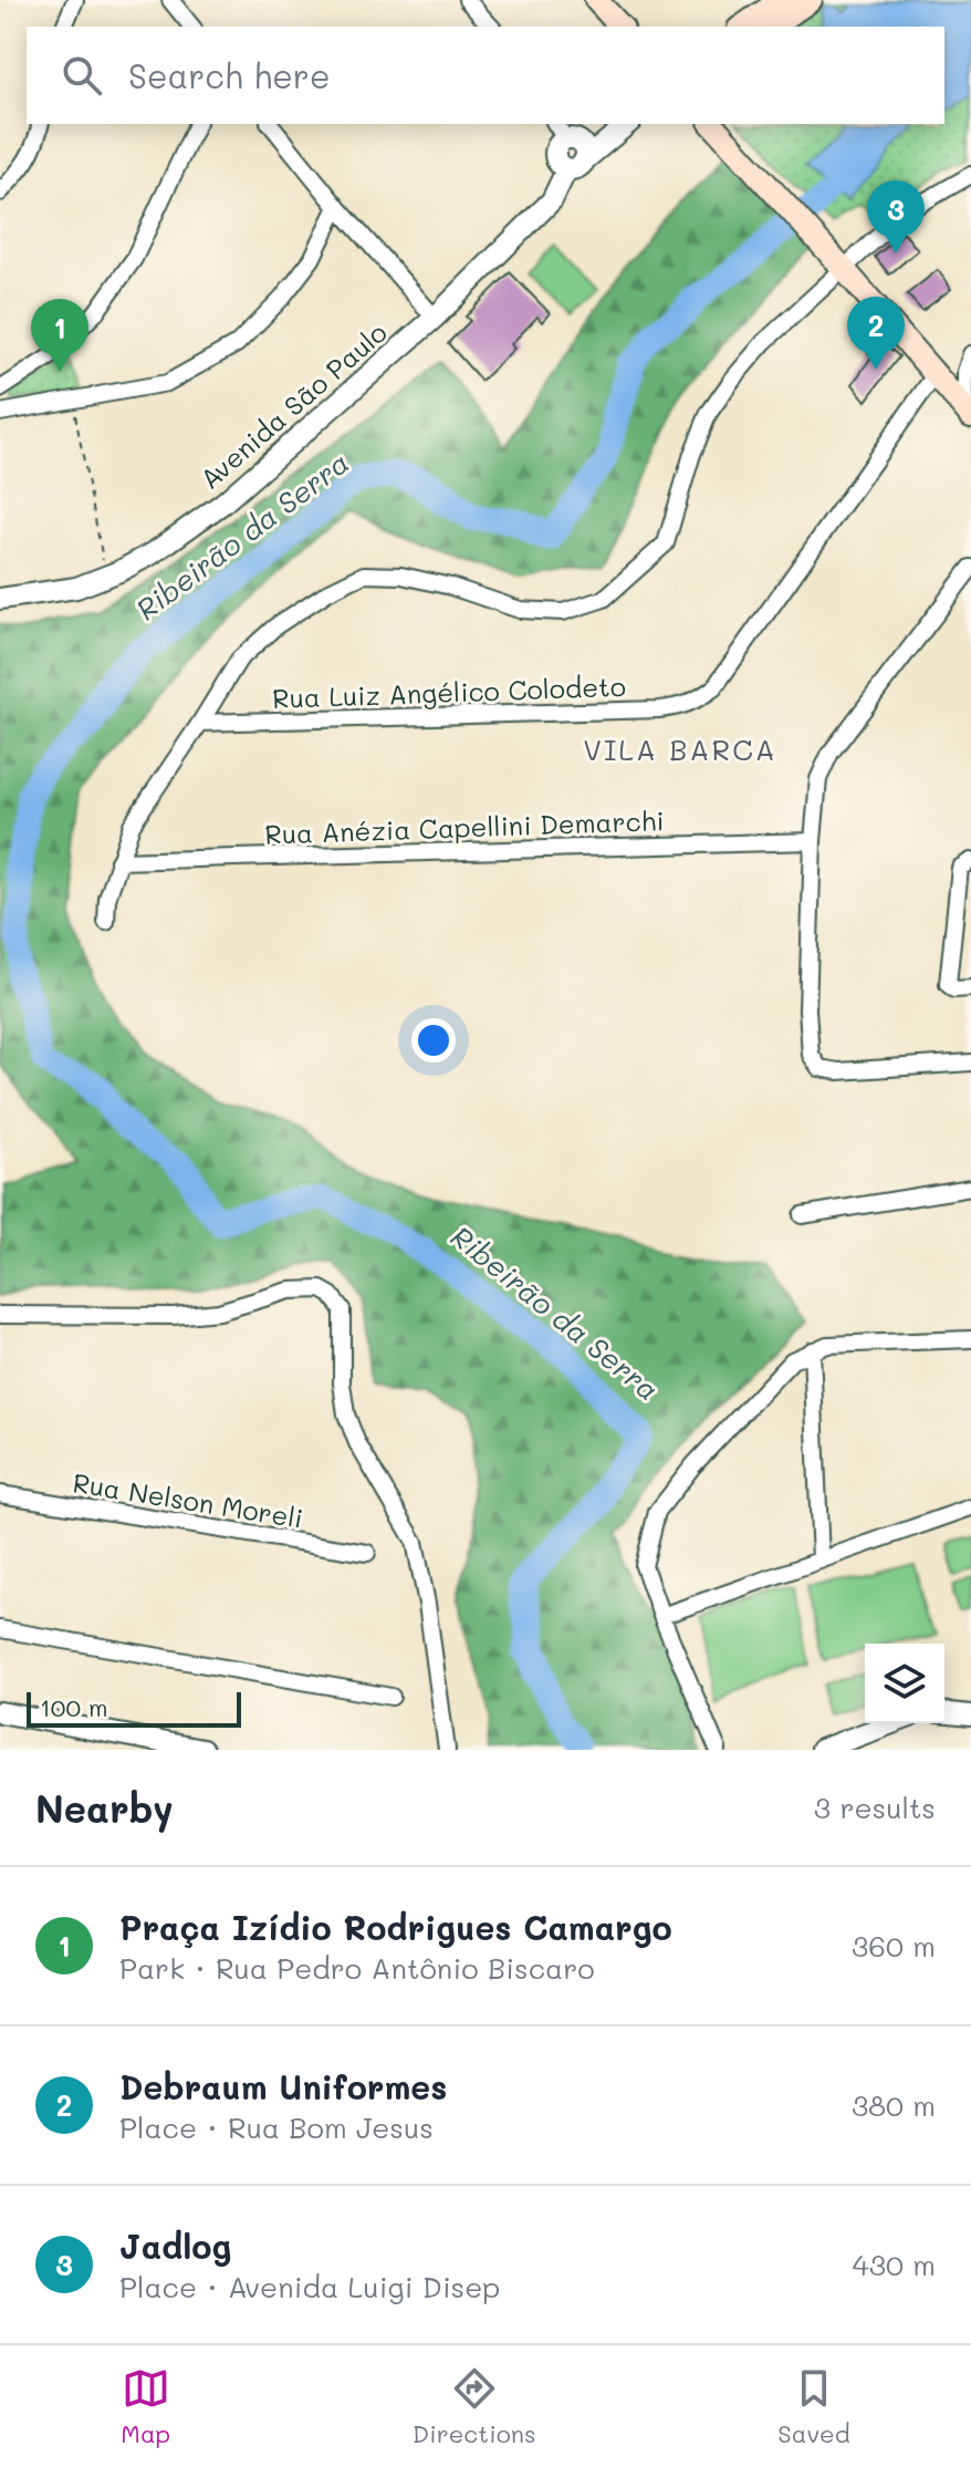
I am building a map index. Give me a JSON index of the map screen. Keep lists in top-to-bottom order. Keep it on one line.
{"streets":{"street":["Avenida São Paulo","Rua Luiz Angélico Colodeto","Rua Anézia Capellini Demarchi","Rua Nelson Moreli"]},"districts":["VILA BARCA"],"water":["Ribeirão da Serra"],"scale_bar":"100 m","page":{"search":"Search here","pins":["3","2","1"],"scale":"100 m","heading":["Nearby","3 results"],"list":[{"mark":"1","name":"Praça Izídio Rodrigues Camargo","note":"Park · Rua Pedro Antônio Biscaro","value":"360 m"},{"mark":"2","name":"Debraum Uniformes","note":"Place · Rua Bom Jesus","value":"380 m"},{"mark":"3","name":"Jadlog","note":"Place · Avenida Luigi Disep","value":"430 m"}],"nav":["Map","Directions","Saved"]}}
